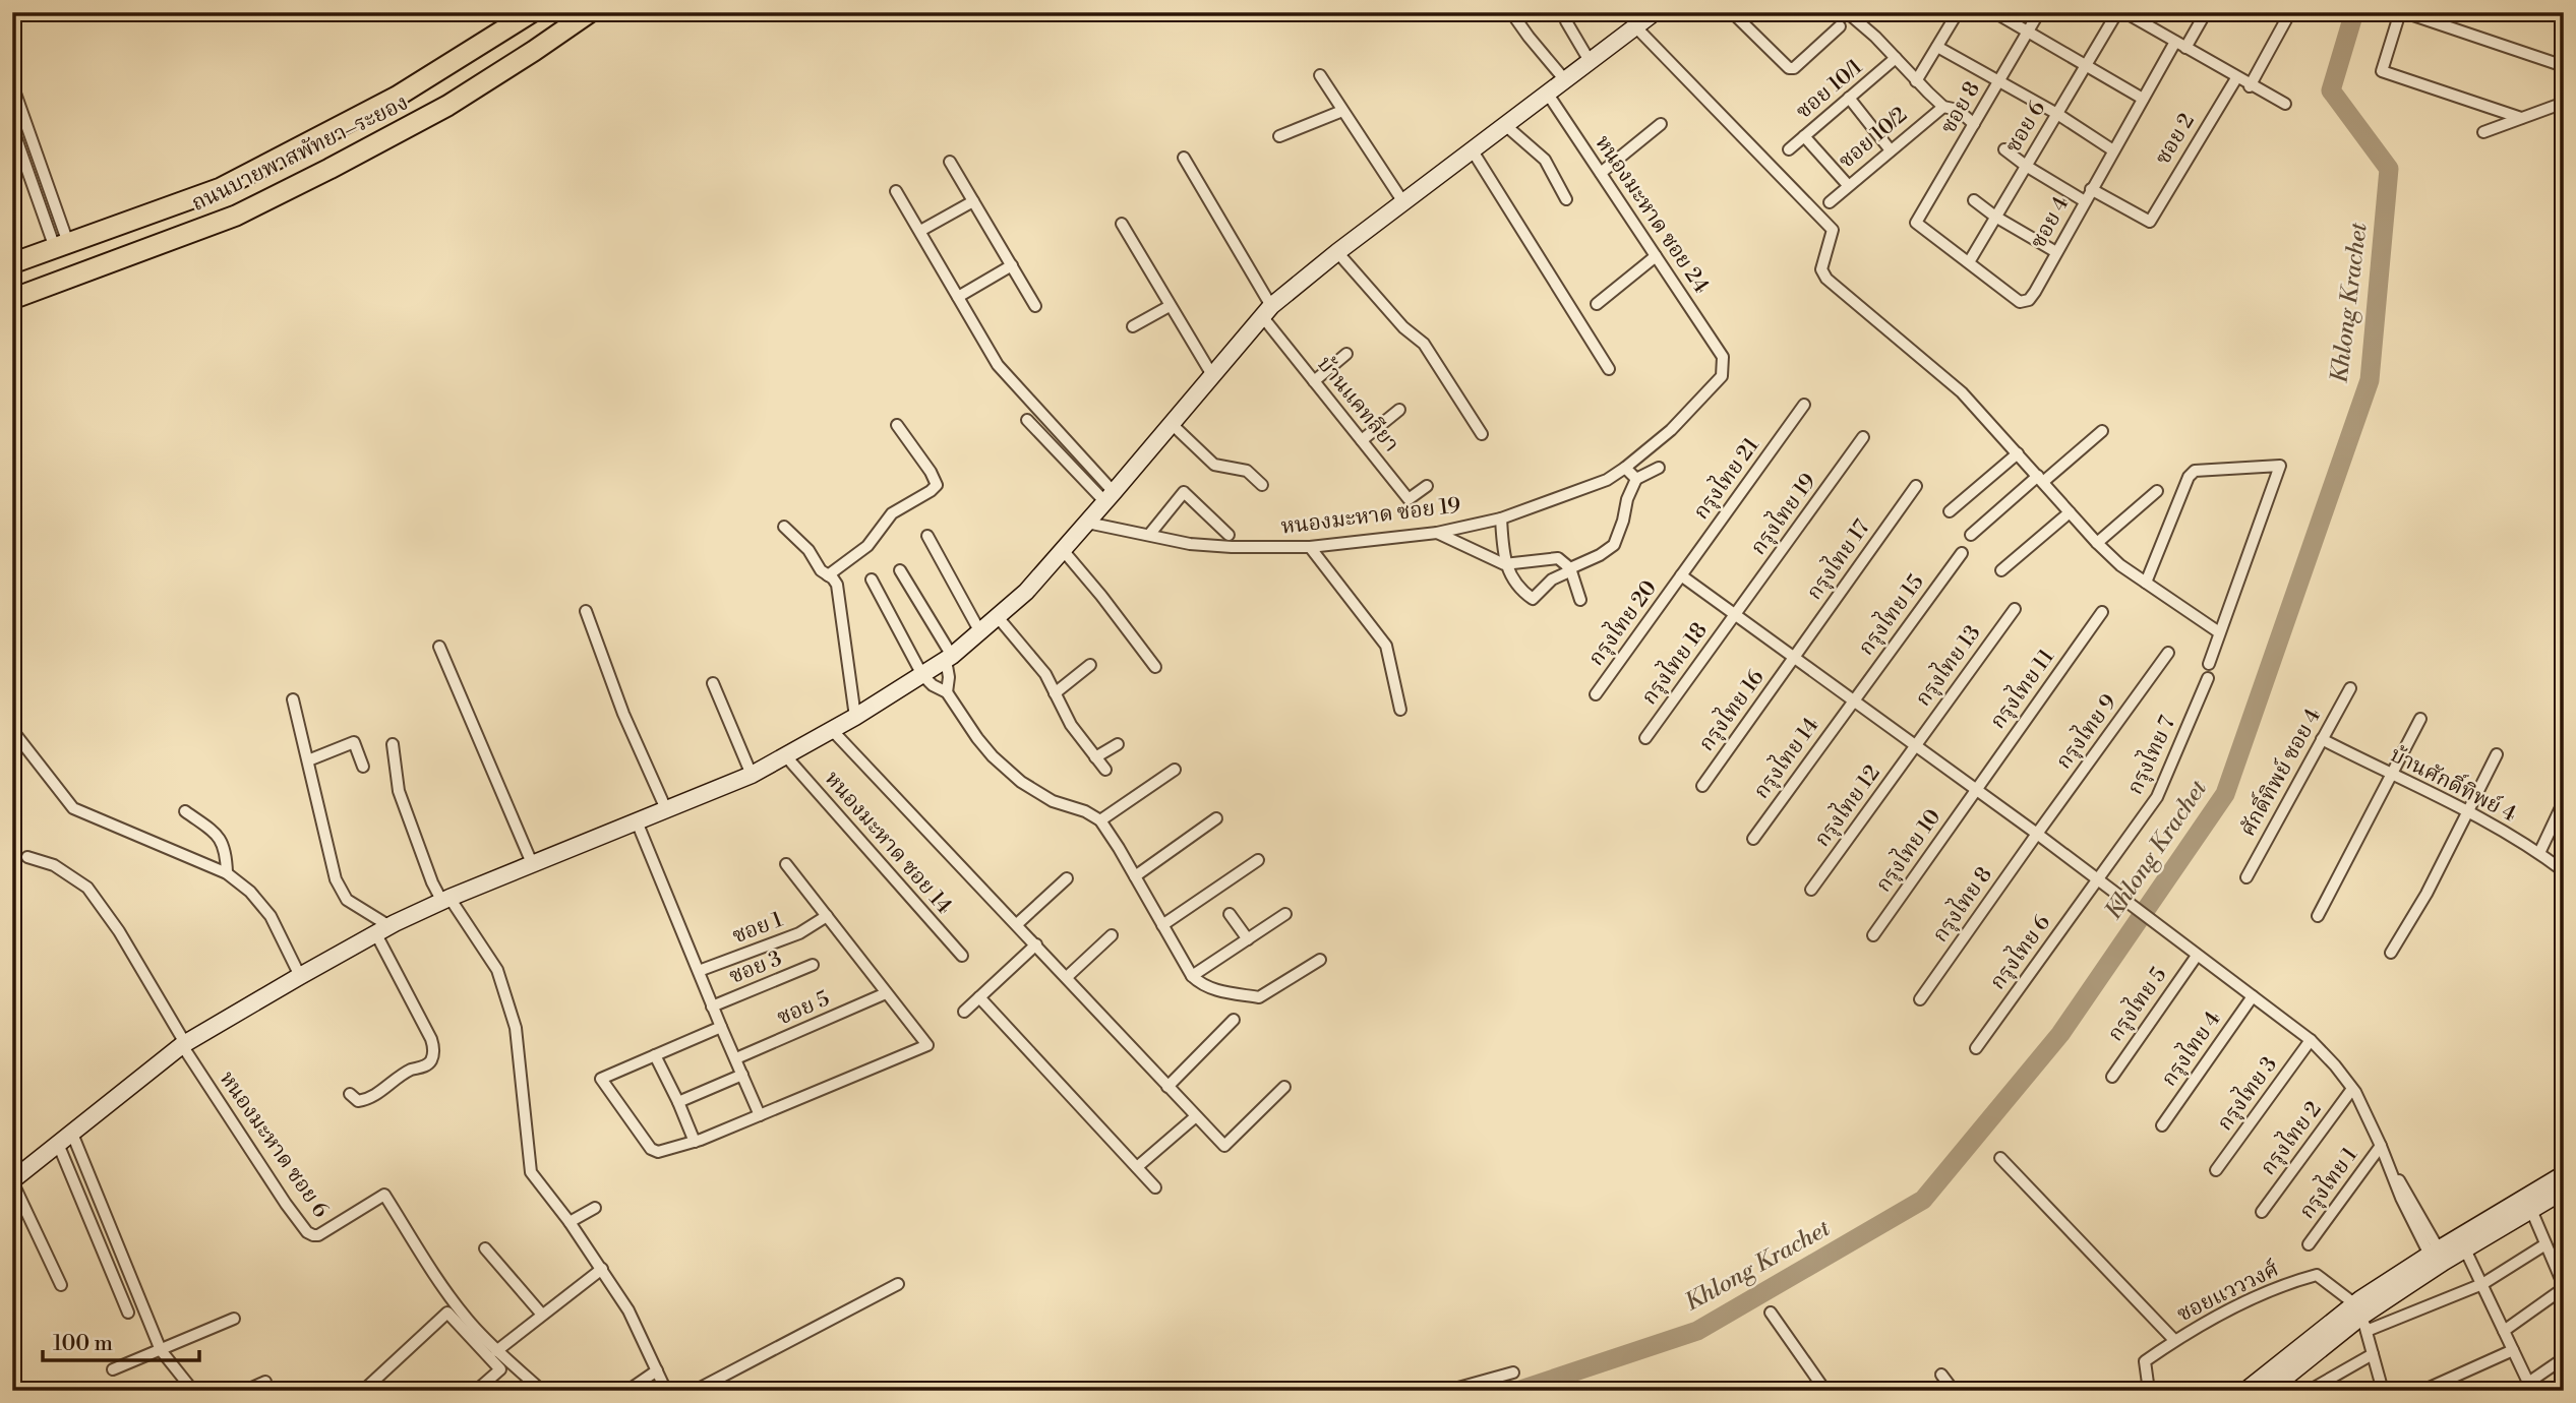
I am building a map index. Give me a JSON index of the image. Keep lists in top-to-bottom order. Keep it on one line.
{"streets":{"highway":["ถนนบายพาสพัทยา–ระยอง"],"street":["ซอย 10/1","ซอย 8","ซอย 6","ซอย 10/2","ซอย 2","หนองมะหาด ซอย 24","ซอย 4","บ้านแคทลียา","กรุงไทย 21","กรุงไทย 19","หนองมะหาด ซอย 19","กรุงไทย 17","กรุงไทย 15","กรุงไทย 20","กรุงไทย 18","กรุงไทย 13","กรุงไทย 11","กรุงไทย 16","กรุงไทย 9","กรุงไทย 7","กรุงไทย 14","ศักดิ์ทิพย์ ซอย 4","บ้านศักดิ์ทิพย์ 4","กรุงไทย 12","หนองมะหาด ซอย 14","กรุงไทย 10","กรุงไทย 8","ซอย 1","กรุงไทย 6","ซอย 3","กรุงไทย 5","ซอย 5","กรุงไทย 4","กรุงไทย 3","กรุงไทย 2","หนองมะหาด ซอย 6","กรุงไทย 1","ซอยแวววงศ์"]},"crossings":[["ซอย 8","ซอย 4"],["ซอย 6","ซอย 4"],["ซอย 2","ซอย 4"],["หนองมะหาด ซอย 24","หนองมะหาด ซอย 19"],["กรุงไทย 21","กรุงไทย 20"],["กรุงไทย 19","กรุงไทย 18"],["กรุงไทย 17","กรุงไทย 16"],["กรุงไทย 15","กรุงไทย 14"],["กรุงไทย 13","กรุงไทย 12"],["กรุงไทย 11","กรุงไทย 10"],["กรุงไทย 9","กรุงไทย 8"],["กรุงไทย 7","กรุงไทย 6"],["ศักดิ์ทิพย์ ซอย 4","บ้านศักดิ์ทิพย์ 4"]],"water":["Khlong Krachet"],"scale_bar":"100 m"}
